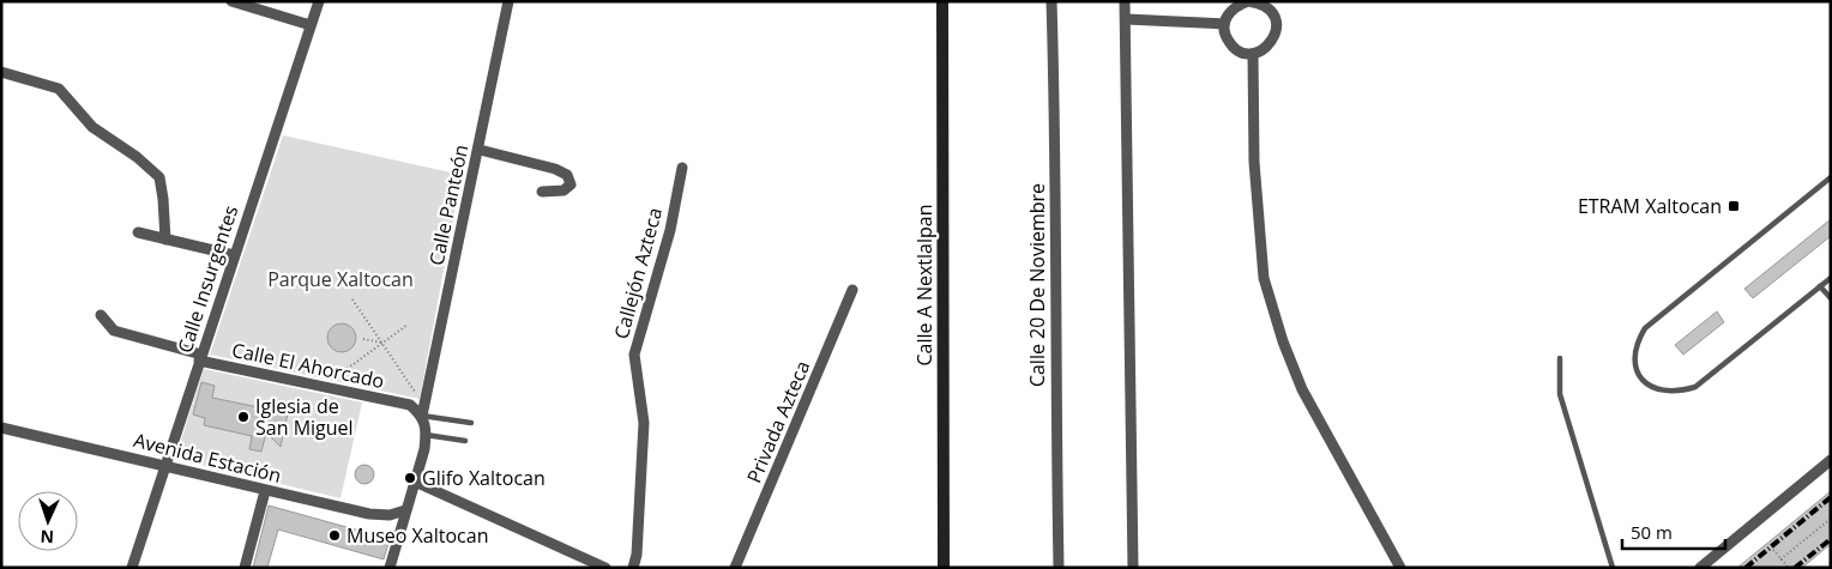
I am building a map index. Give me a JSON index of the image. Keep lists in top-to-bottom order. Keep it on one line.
{"streets":{"main road":["Calle A Nextlalpan"],"street":["Calle Panteón","Callejón Azteca","Calle Insurgentes","Calle 20 De Noviembre","Calle El Ahorcado","Privada Azteca","Avenida Estación"]},"crossings":[["Calle Panteón","Calle El Ahorcado"],["Calle Insurgentes","Calle El Ahorcado"],["Calle Insurgentes","Avenida Estación"]],"parks":["Parque Xaltocan"],"places":{"transit":["ETRAM Xaltocan"],"other":["Iglesia de San Miguel","Glifo Xaltocan","Museo Xaltocan"]},"scale_bar":"50 m","north":"bottom"}
